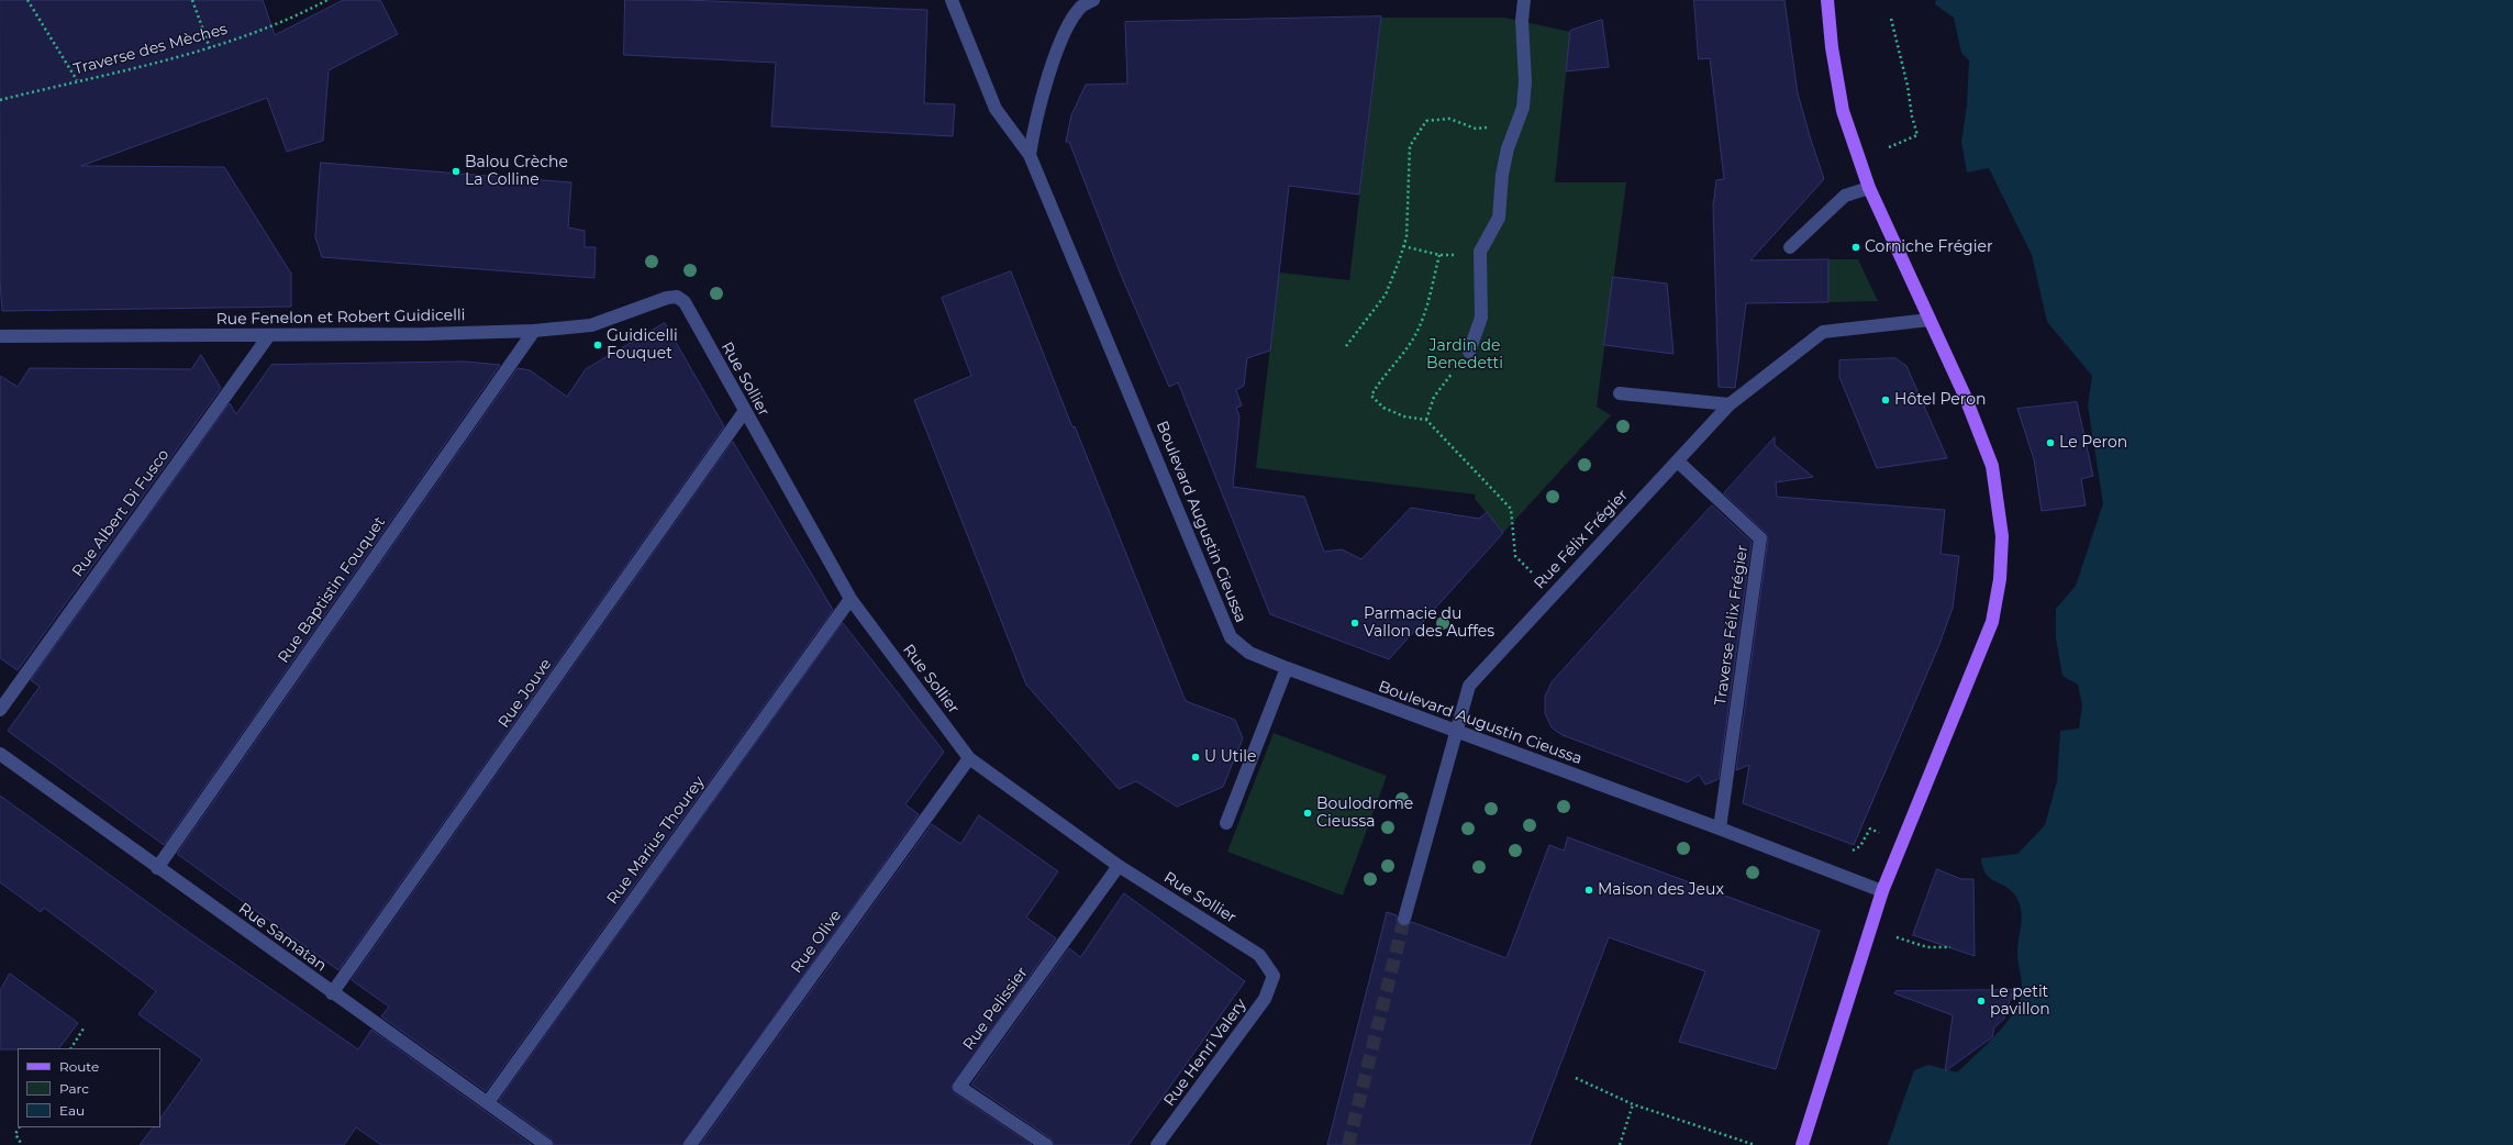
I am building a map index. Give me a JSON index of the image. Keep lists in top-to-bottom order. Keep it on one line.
{"streets":{"street":["Rue Fenelon et Robert Guidicelli","Rue Sollier","Rue Albert Di Fusco","Boulevard Augustin Cieussa","Rue Félix Frégier","Rue Baptistin Fouquet","Traverse Félix Frégier","Rue Jouve","Rue Marius Thourey","Rue Samatan","Rue Olive","Rue Pelissier","Rue Henri Valery"],"path":["Traverse des Mèches"]},"crossings":[["Rue Fenelon et Robert Guidicelli","Rue Sollier"],["Rue Fenelon et Robert Guidicelli","Rue Albert Di Fusco"],["Rue Fenelon et Robert Guidicelli","Rue Baptistin Fouquet"],["Rue Sollier","Rue Jouve"],["Rue Sollier","Rue Marius Thourey"],["Rue Sollier","Rue Olive"],["Rue Sollier","Rue Pelissier"],["Rue Sollier","Rue Henri Valery"],["Boulevard Augustin Cieussa","Rue Félix Frégier"],["Boulevard Augustin Cieussa","Traverse Félix Frégier"],["Rue Félix Frégier","Traverse Félix Frégier"],["Rue Baptistin Fouquet","Rue Samatan"],["Rue Jouve","Rue Samatan"],["Rue Marius Thourey","Rue Samatan"]],"parks":["Jardin de Benedetti"],"places":["Balou Crèche La Colline","Corniche Frégier","Guidicelli Fouquet","Hôtel Peron","Le Peron","Parmacie du Vallon des Auffes","U Utile","Boulodrome Cieussa","Maison des Jeux","Le petit pavillon"],"legend":["Route","Parc","Eau"]}
